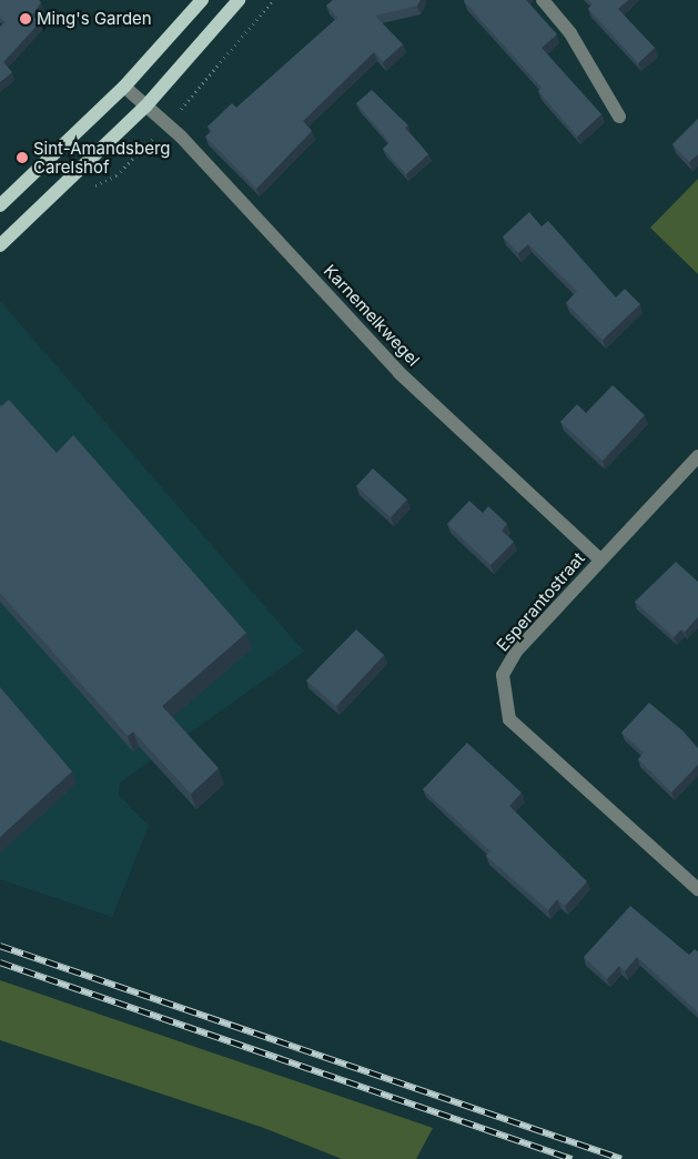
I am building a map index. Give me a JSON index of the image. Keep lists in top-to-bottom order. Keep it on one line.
{"streets":{"street":["Karnemelkwegel","Esperantostraat"]},"crossings":[["Karnemelkwegel","Esperantostraat"]],"places":["Ming's Garden","Sint-Amandsberg Carelshof"]}
